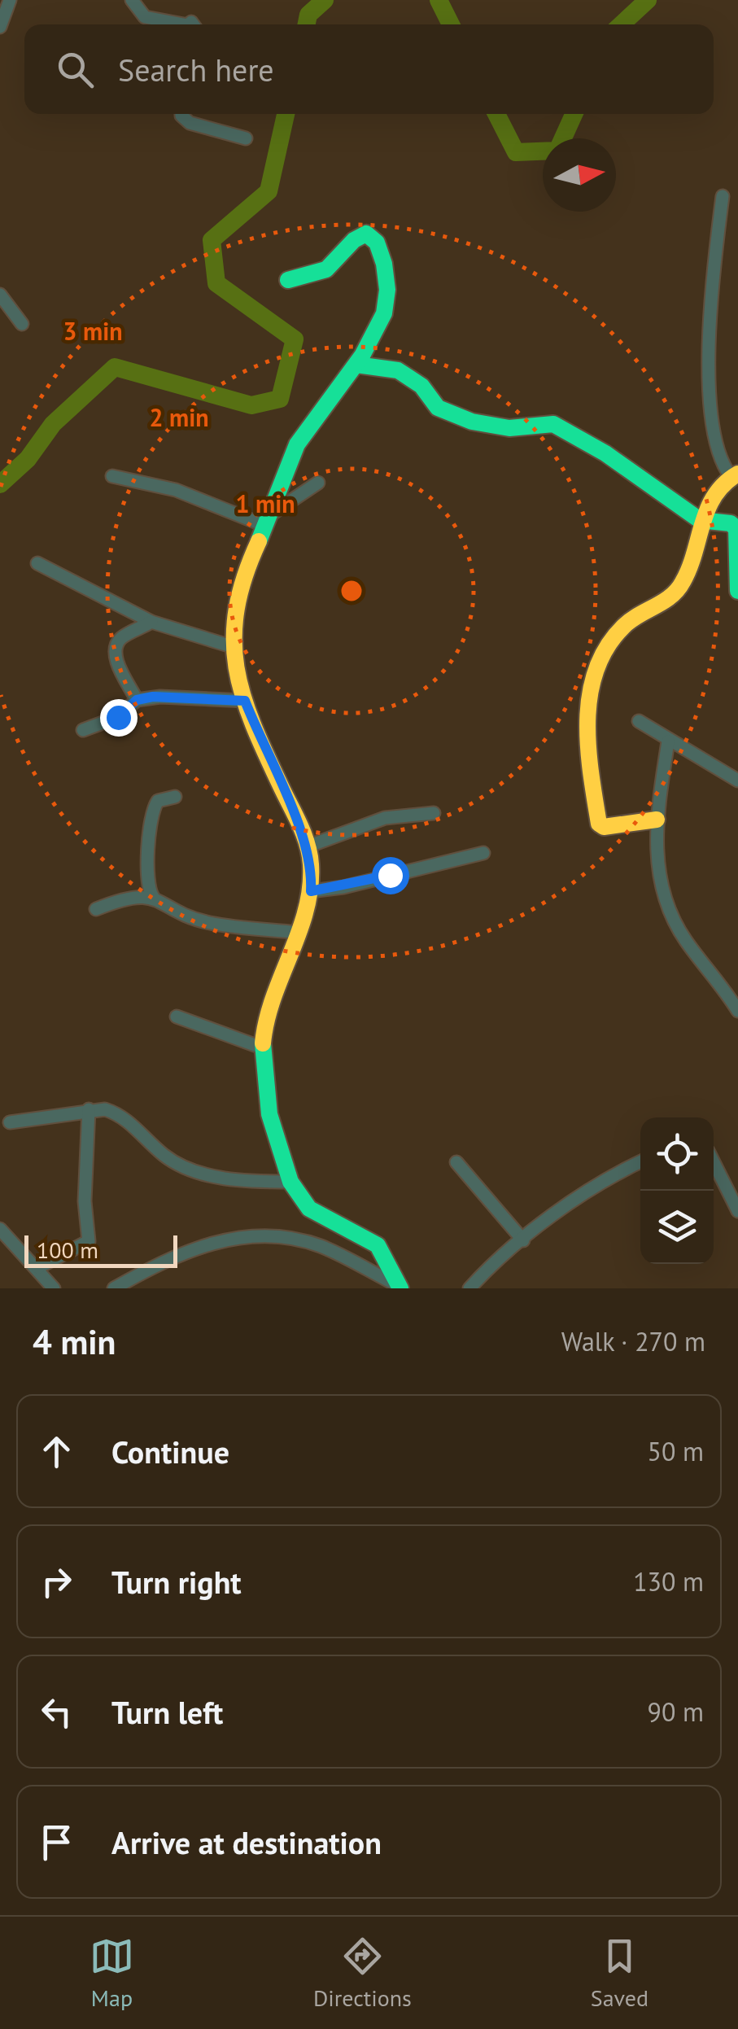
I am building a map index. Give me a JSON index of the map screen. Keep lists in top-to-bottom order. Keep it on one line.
{"scale_bar":"100 m","north":"right","page":{"search":"Search here","scale":"100 m","heading":["4 min","Walk · 270 m"],"list":[["Continue","50 m"],["Turn right","130 m"],["Turn left","90 m"],"Arrive at destination"],"nav":["Map","Directions","Saved"]},"rings":["3 min","2 min","1 min"]}
